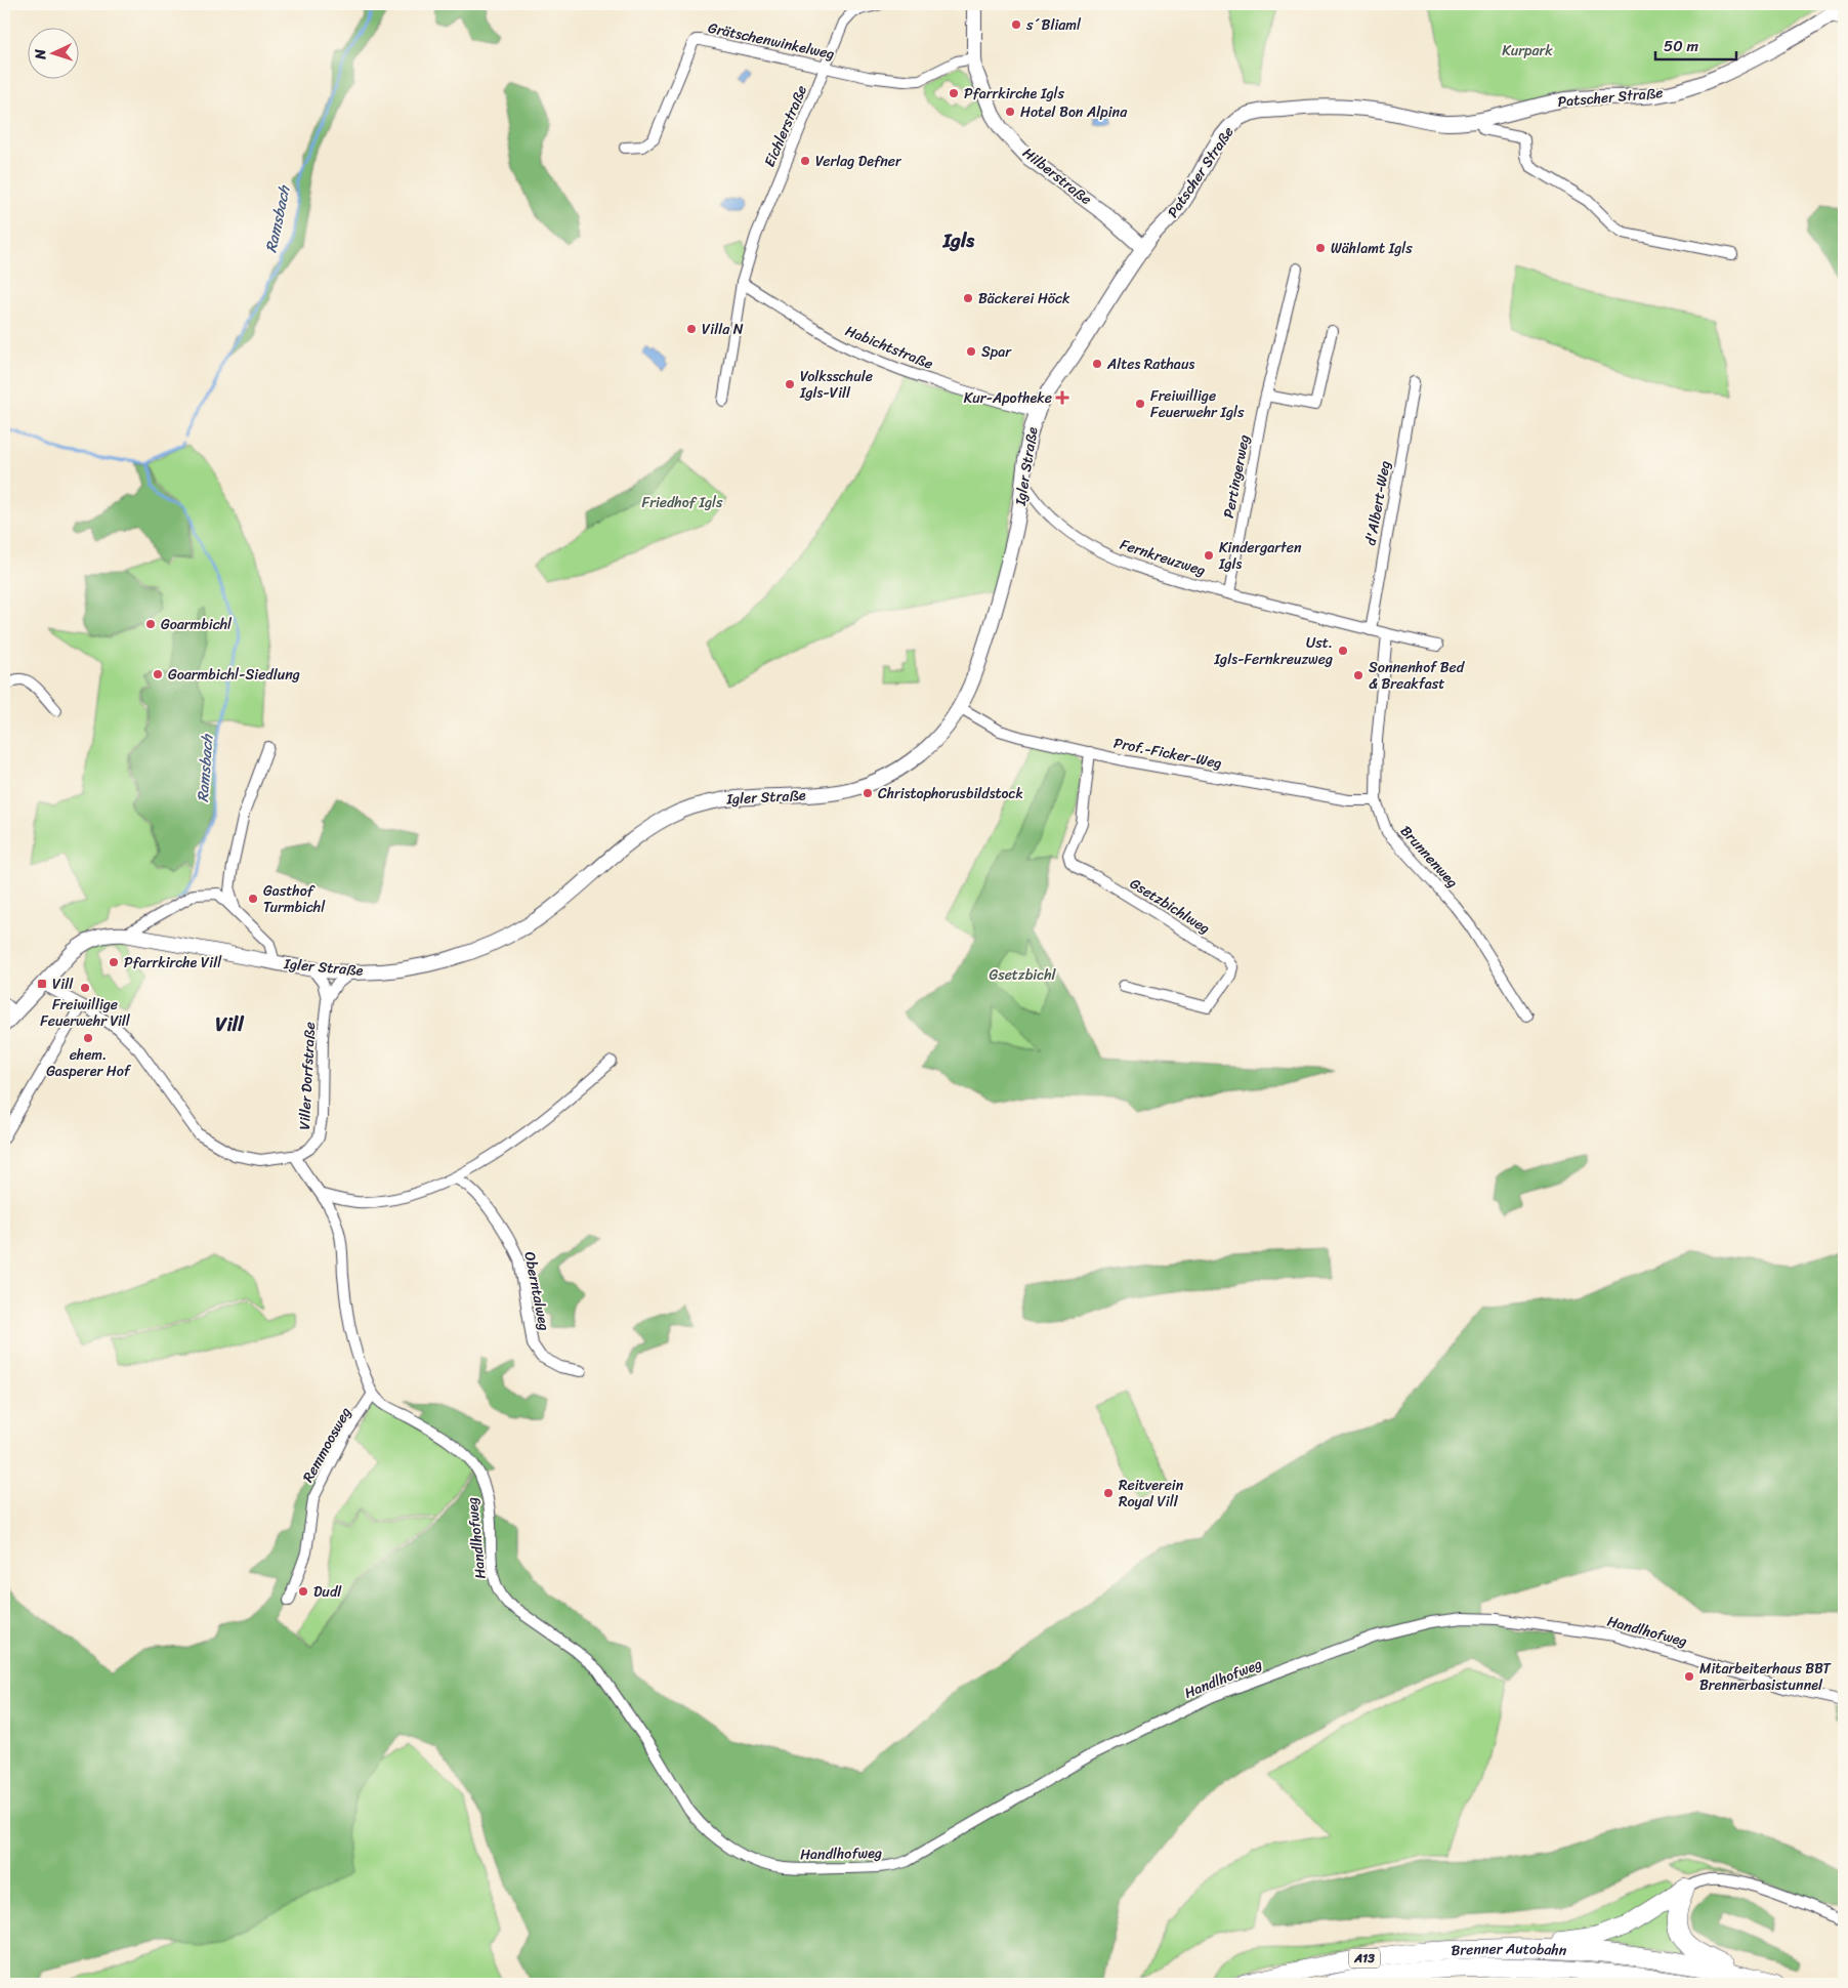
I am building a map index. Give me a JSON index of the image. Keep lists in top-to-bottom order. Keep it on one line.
{"streets":{"highway":["Brenner Autobahn","A13"],"main road":["Patscher Straße","Hilberstraße","Igler Straße"],"street":["Grätschenwinkelweg","Eichlerstraße","Habichtstraße","Pertingerweg","d'Albert-Weg","Fernkreuzweg","Prof.-Ficker-Weg","Brunnenweg","Gsetzbichlweg","Viller Dorfstraße","Oberntalweg","Remmoosweg","Handlhofweg"]},"crossings":[["Grätschenwinkelweg","Eichlerstraße"],["Grätschenwinkelweg","Hilberstraße"],["Patscher Straße","Hilberstraße"],["Patscher Straße","Igler Straße"],["Eichlerstraße","Habichtstraße"],["Hilberstraße","Igler Straße"],["Habichtstraße","Igler Straße"],["Igler Straße","Fernkreuzweg"],["Igler Straße","Prof.-Ficker-Weg"],["Igler Straße","Viller Dorfstraße"],["Pertingerweg","Fernkreuzweg"],["d'Albert-Weg","Fernkreuzweg"],["Fernkreuzweg","Brunnenweg"],["Prof.-Ficker-Weg","Brunnenweg"],["Prof.-Ficker-Weg","Gsetzbichlweg"],["Viller Dorfstraße","Handlhofweg"],["Remmoosweg","Handlhofweg"]],"districts":["Igls","Vill"],"water":["Ramsbach"],"parks":["Kurpark","Friedhof Igls","Gsetzbichl"],"places":{"other":["s´Bliaml","Pfarrkirche Igls","Hotel Bon Alpina","Verlag Defner","Wählamt Igls","Bäckerei Höck","Villa N","Spar","Altes Rathaus","Volksschule Igls-Vill","Freiwillige Feuerwehr Igls","Kindergarten Igls","Goarmbichl","Ust. Igls-Fernkreuzweg","Goarmbichl-Siedlung","Sonnenhof Bed & Breakfast","Christophorusbildstock","Gasthof Turmbichl","Pfarrkirche Vill","Freiwillige Feuerwehr Vill","ehem. Gasperer Hof","Reitverein Royal Vill","Dudl","Mitarbeiterhaus BBT Brennerbasistunnel"],"health":["Kur-Apotheke"],"transit":["Vill"]},"scale_bar":"50 m","north":"left"}
